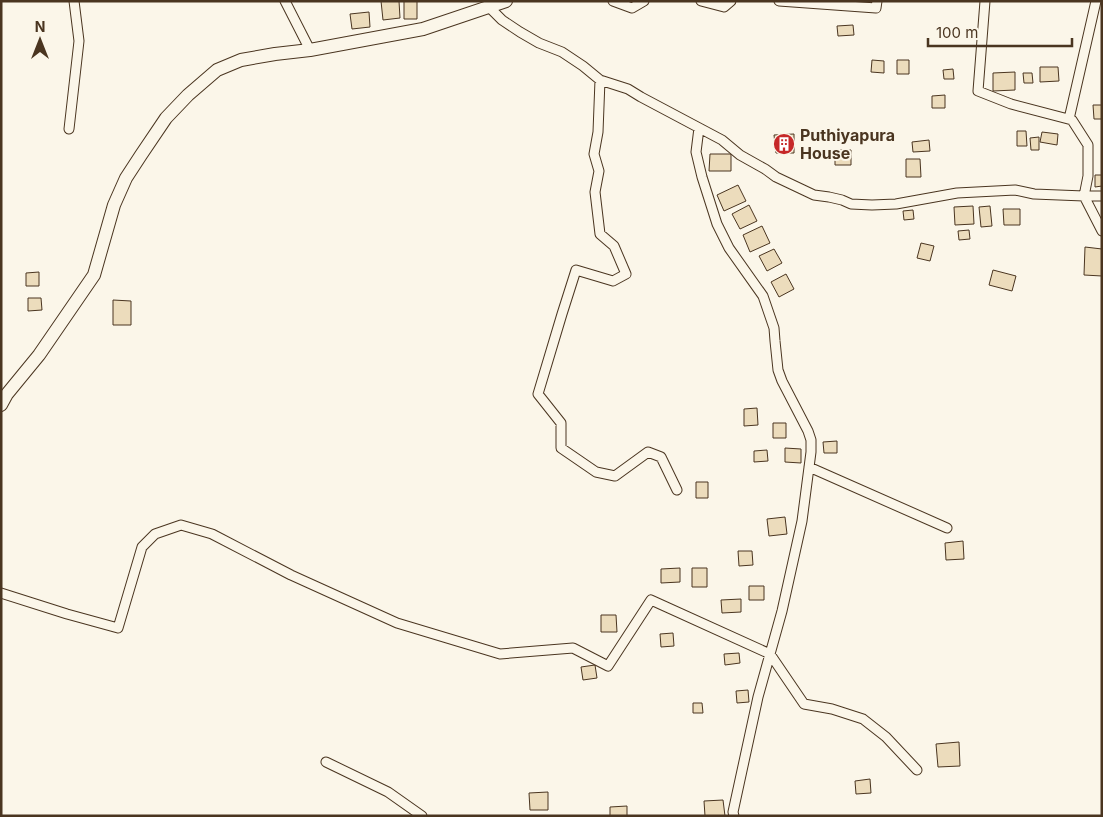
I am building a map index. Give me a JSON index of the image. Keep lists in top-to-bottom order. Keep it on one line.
{"places":{"building":["Puthiyapura House"]},"scale_bar":"100 m","north":"top"}
